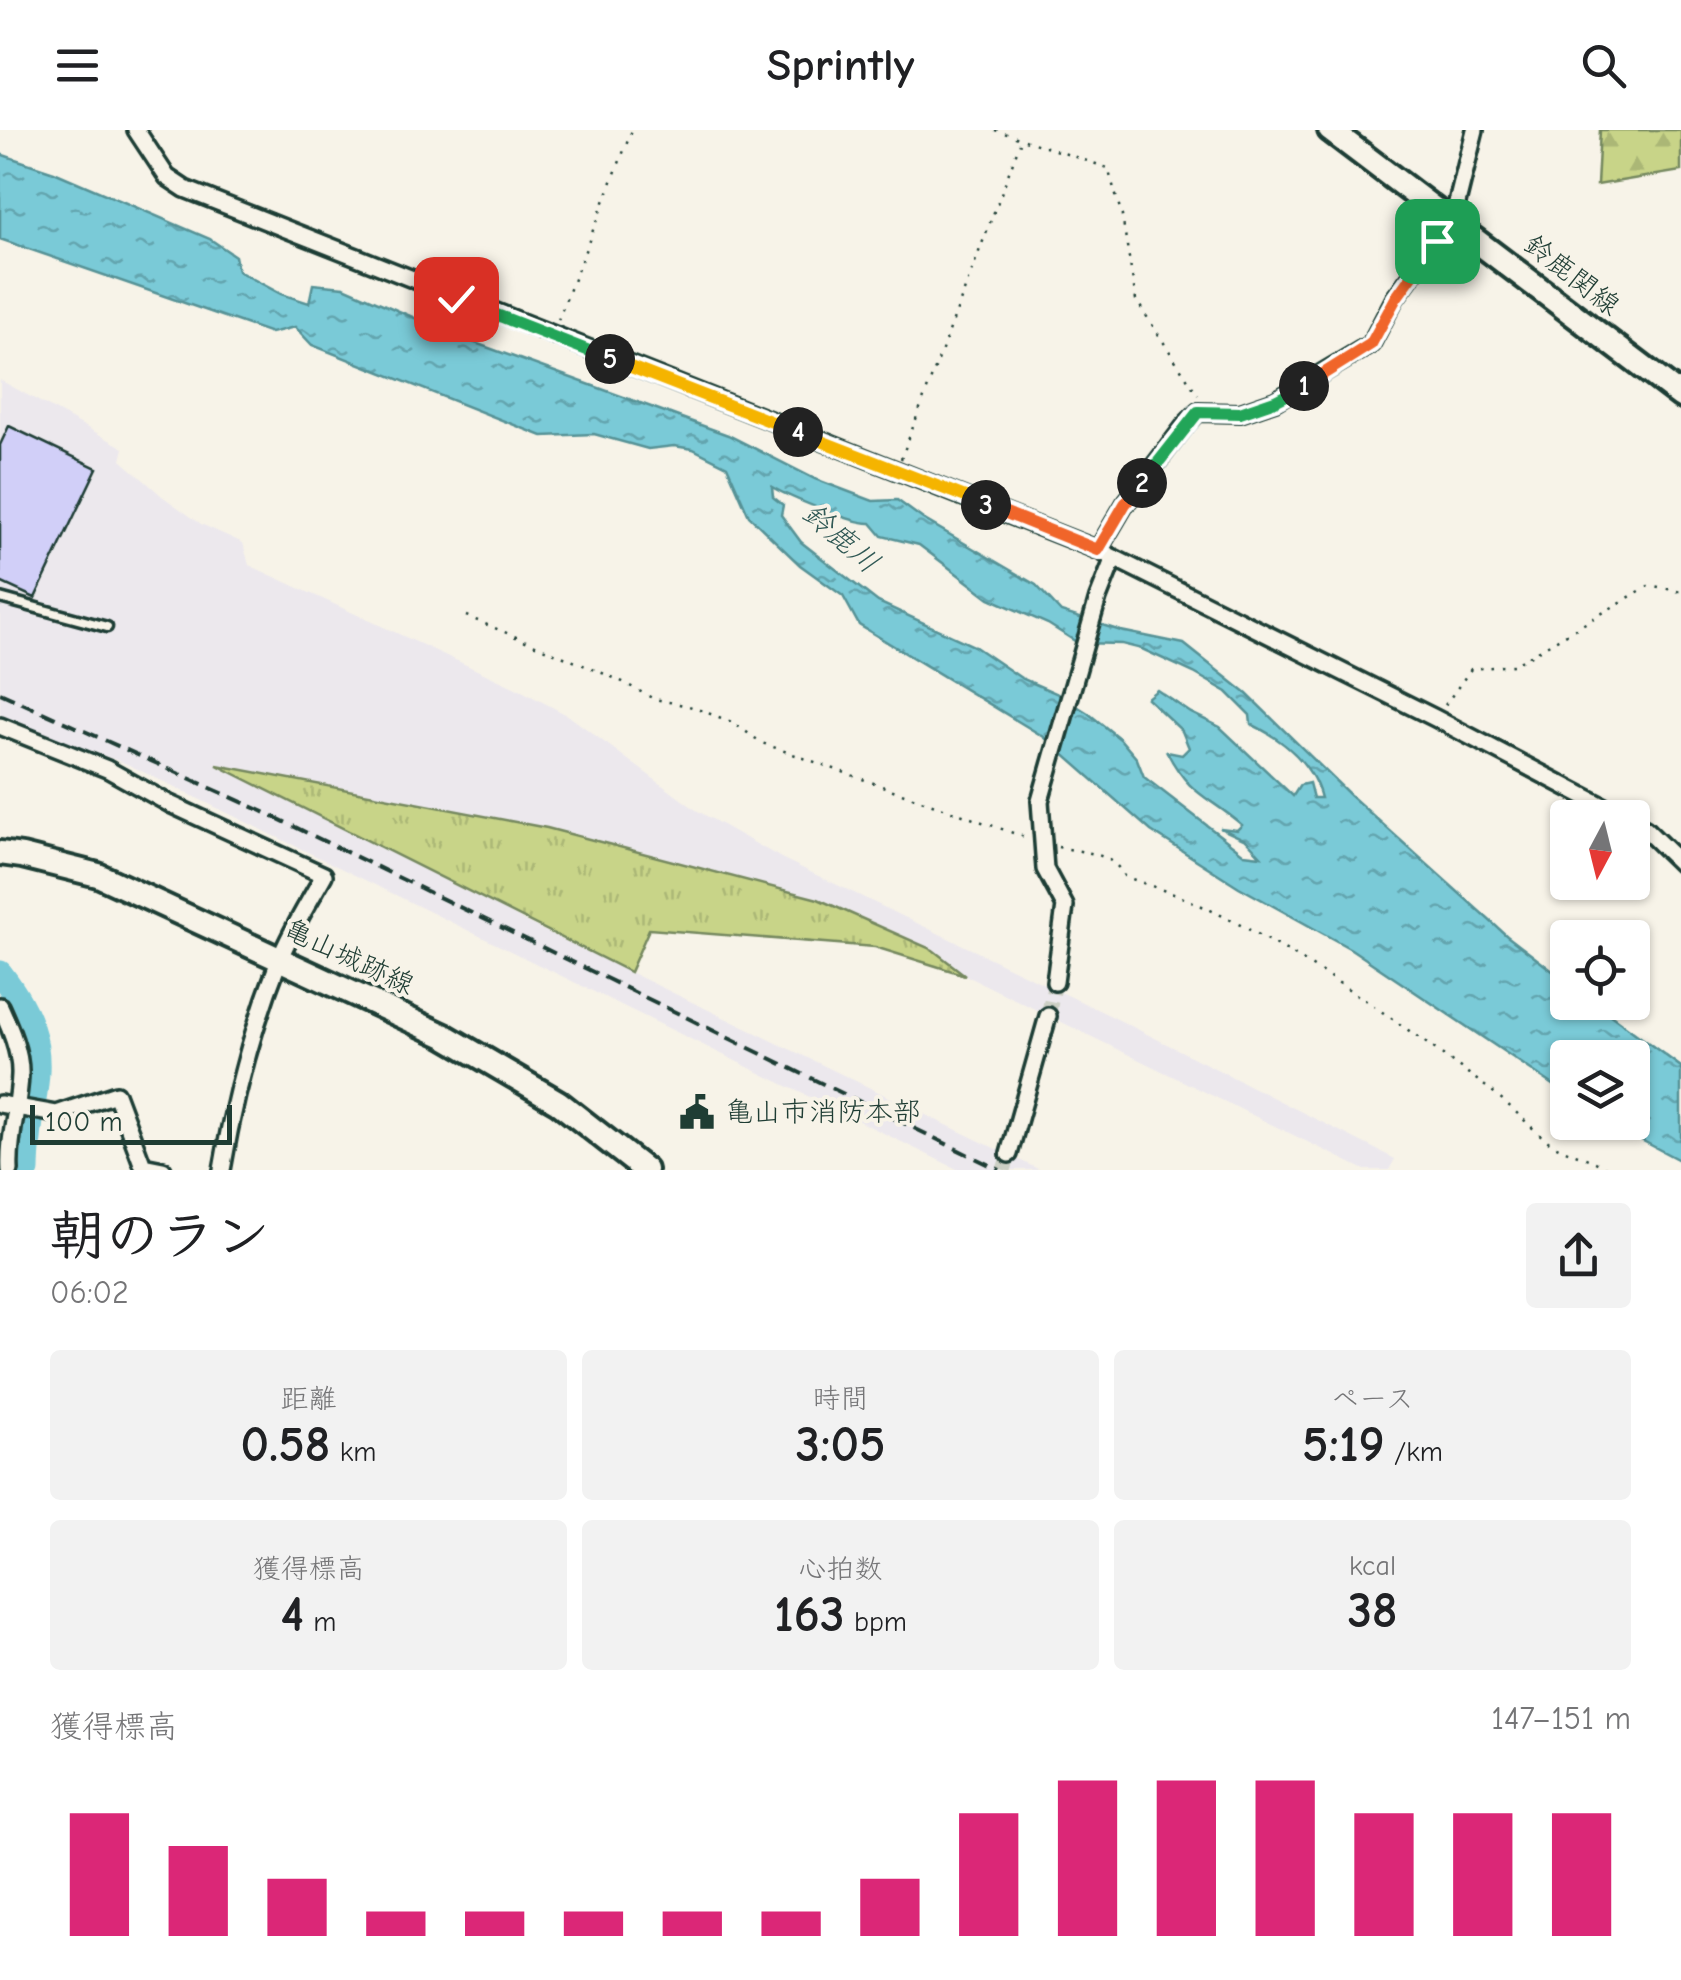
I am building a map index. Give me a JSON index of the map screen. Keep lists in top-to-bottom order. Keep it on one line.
{"streets":{"main road":["鈴鹿関線","亀山城跡線"]},"water":["鈴鹿川"],"places":{"public building":["亀山市消防本部"]},"scale_bar":"100 m","north":"bottom","page":{"header":"Sprintly","pins":["5","1","4","2","3"],"scale":"100 m","heading":["朝のラン","06:02"],"stats":[["距離","0.58 km"],["時間","3:05"],["ペース","5:19 /km"],["獲得標高","4 m"],["心拍数","163 bpm"],["kcal","38"]],"chart":["獲得標高","147–151 m"]}}
